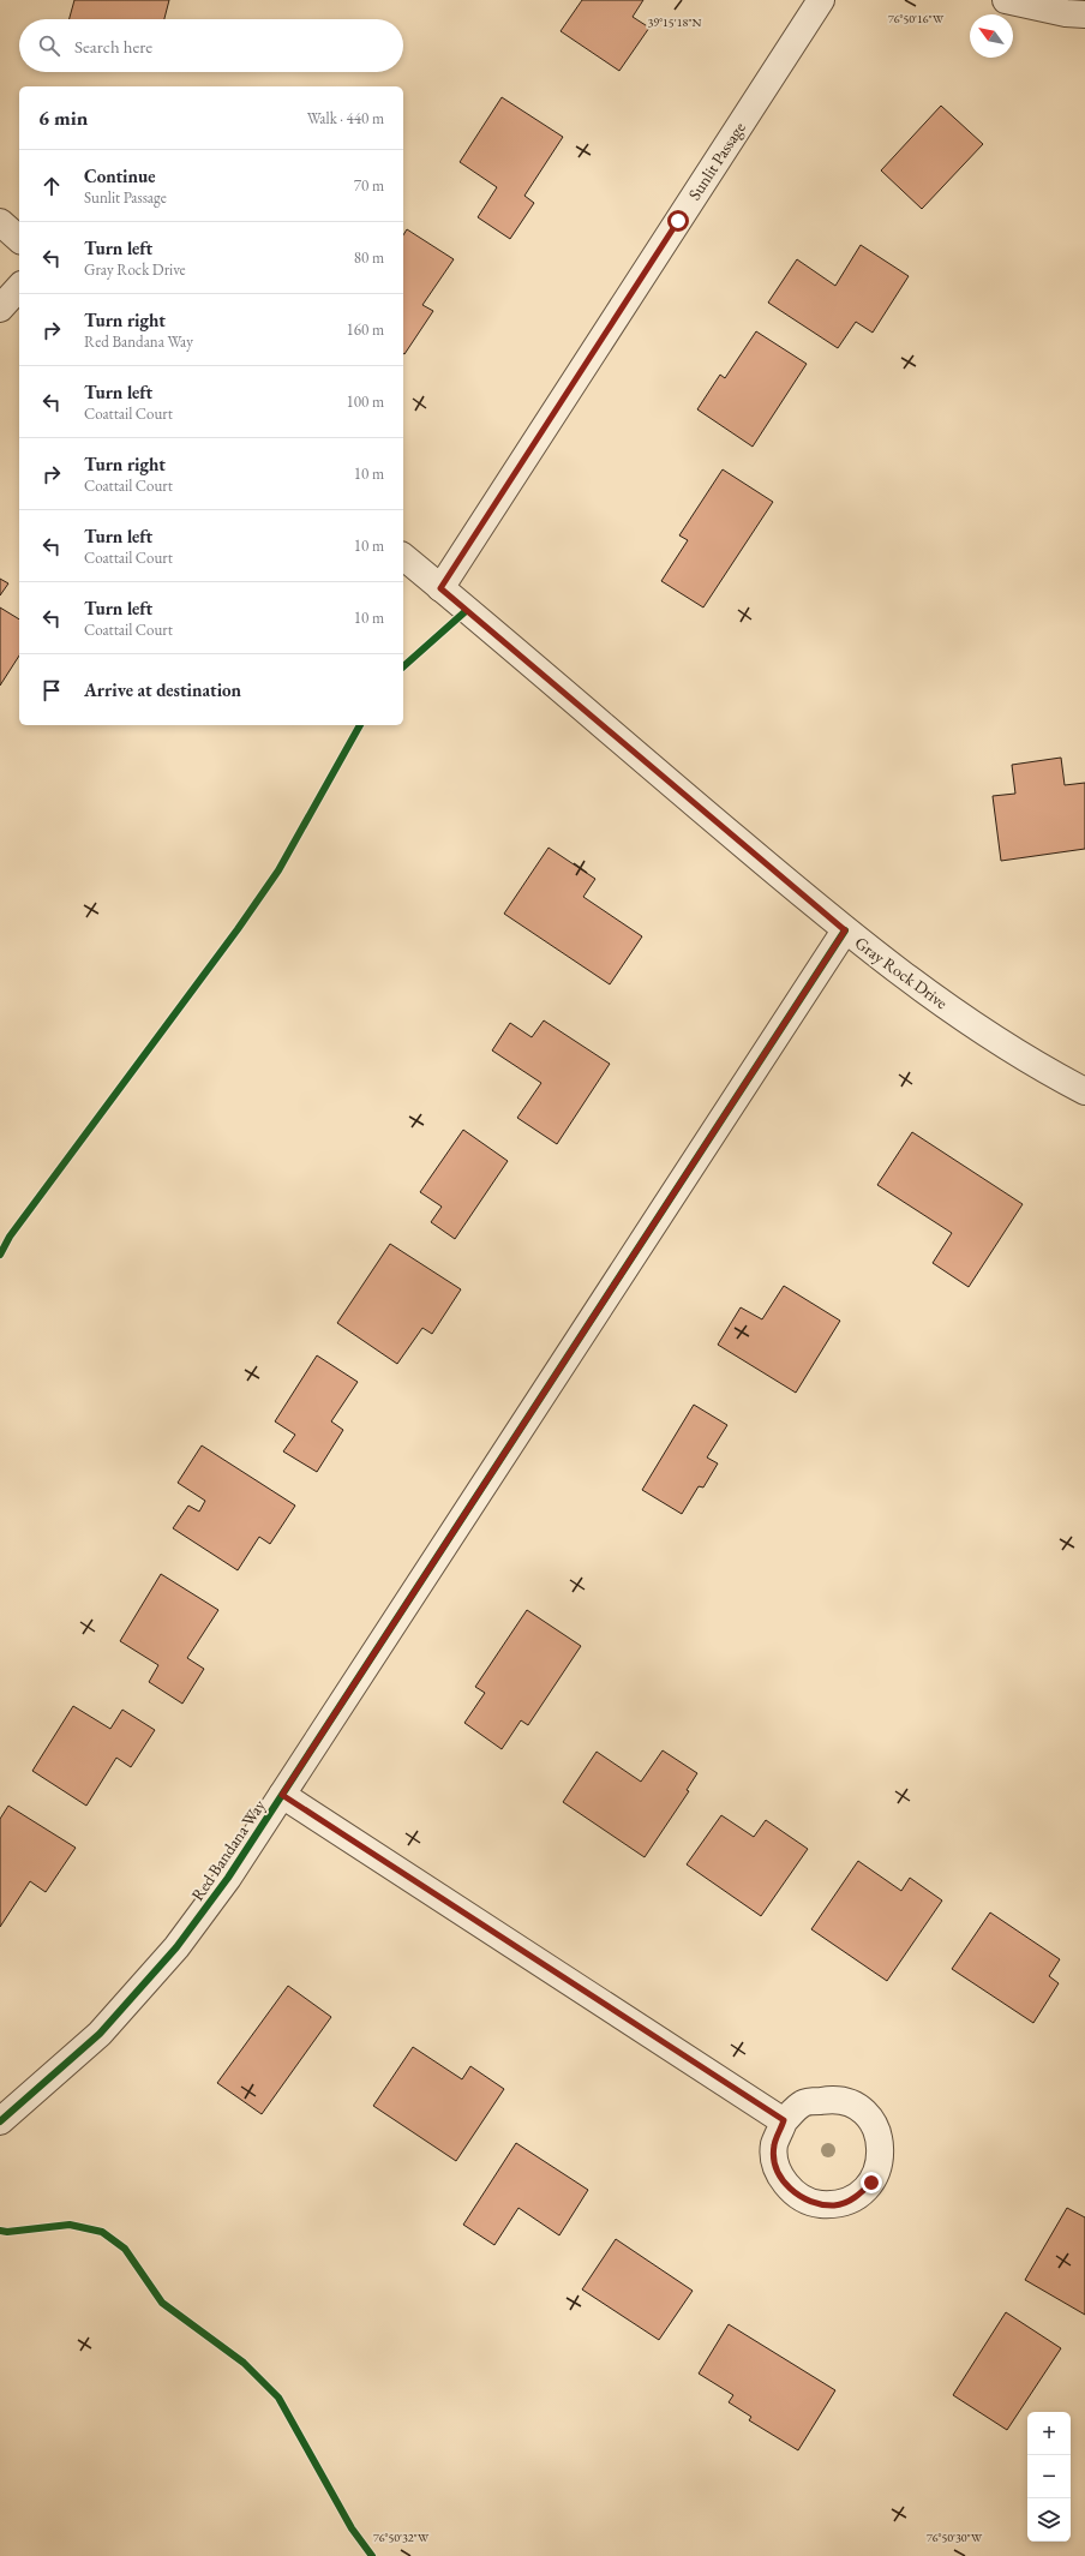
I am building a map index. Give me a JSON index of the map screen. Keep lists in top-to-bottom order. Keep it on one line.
{"streets":{"street":["Sunlit Passage","Gray Rock Drive","Red Bandana Way"]},"crossings":[["Sunlit Passage","Gray Rock Drive"],["Gray Rock Drive","Red Bandana Way"]],"north":"top left","page":{"search":"Search here","heading":["6 min","Walk · 440 m"],"list":[["Continue","Sunlit Passage","70 m"],["Turn left","Gray Rock Drive","80 m"],["Turn right","Red Bandana Way","160 m"],["Turn left","Coattail Court","100 m"],["Turn right","Coattail Court","10 m"],["Turn left","Coattail Court","10 m"],["Turn left","Coattail Court","10 m"],"Arrive at destination"],"map_buttons":["+","−"]},"coordinates":["76°50'16\"W","39°15'18\"N","76°50'32\"W","76°50'30\"W"]}
